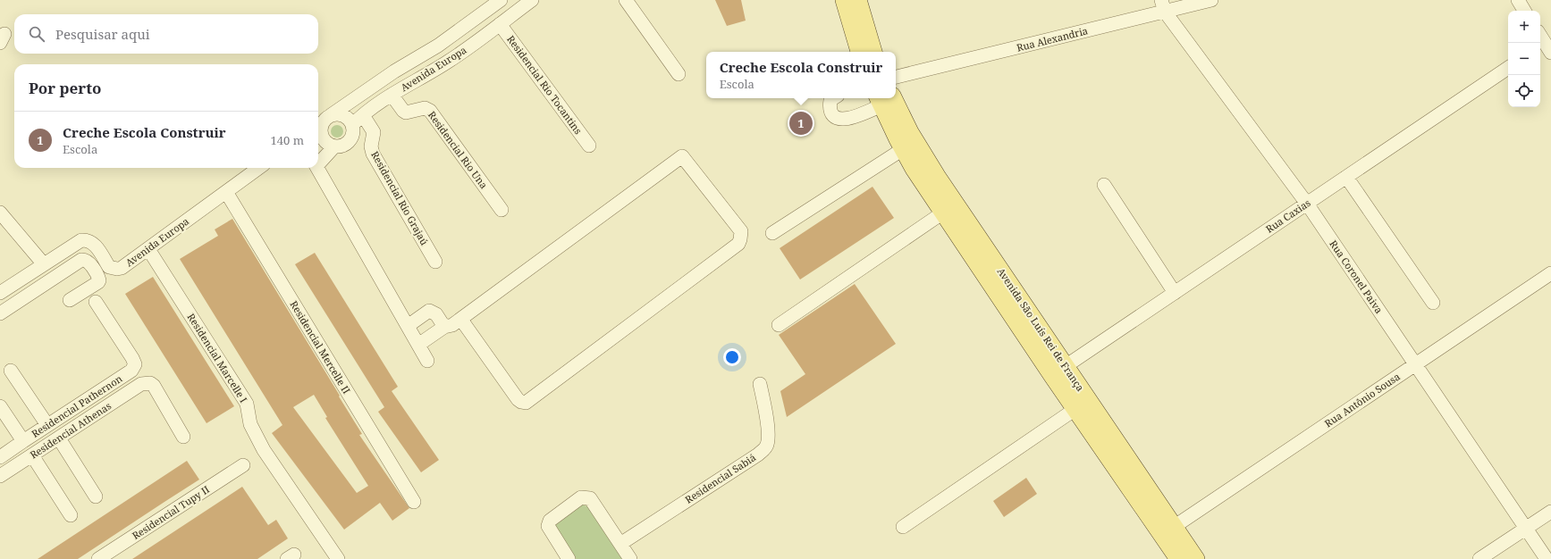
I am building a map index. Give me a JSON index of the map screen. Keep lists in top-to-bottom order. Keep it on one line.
{"streets":{"main road":["Avenida São Luís Rei de França"],"street":["Rua Alexandria","Avenida Europa","Residencial Rio Tocantins","Residencial Rio Una","Residencial Rio Grajaú","Rua Caxias","Rua Coronel Paiva","Residencial Mercelle II","Residencial Marcelle I","Rua Antônio Sousa","Residencial Pathernon","Residencial Athenas","Residencial Sabiá","Residencial Tupy II"]},"crossings":[["Rua Alexandria","Rua Coronel Paiva"],["Avenida Europa","Residencial Rio Tocantins"],["Avenida Europa","Residencial Rio Una"],["Avenida Europa","Residencial Rio Grajaú"],["Avenida Europa","Residencial Mercelle II"],["Avenida Europa","Residencial Marcelle I"],["Rua Caxias","Rua Coronel Paiva"],["Rua Caxias","Avenida São Luís Rei de França"],["Rua Coronel Paiva","Rua Antônio Sousa"],["Avenida São Luís Rei de França","Rua Antônio Sousa"]],"page":{"map_buttons":["+","−"],"search":"Pesquisar aqui","popup":["Creche Escola Construir","Escola"],"heading":"Por perto","pins":"1","list":[{"mark":"1","name":"Creche Escola Construir","note":"Escola","value":"140 m"}]}}
